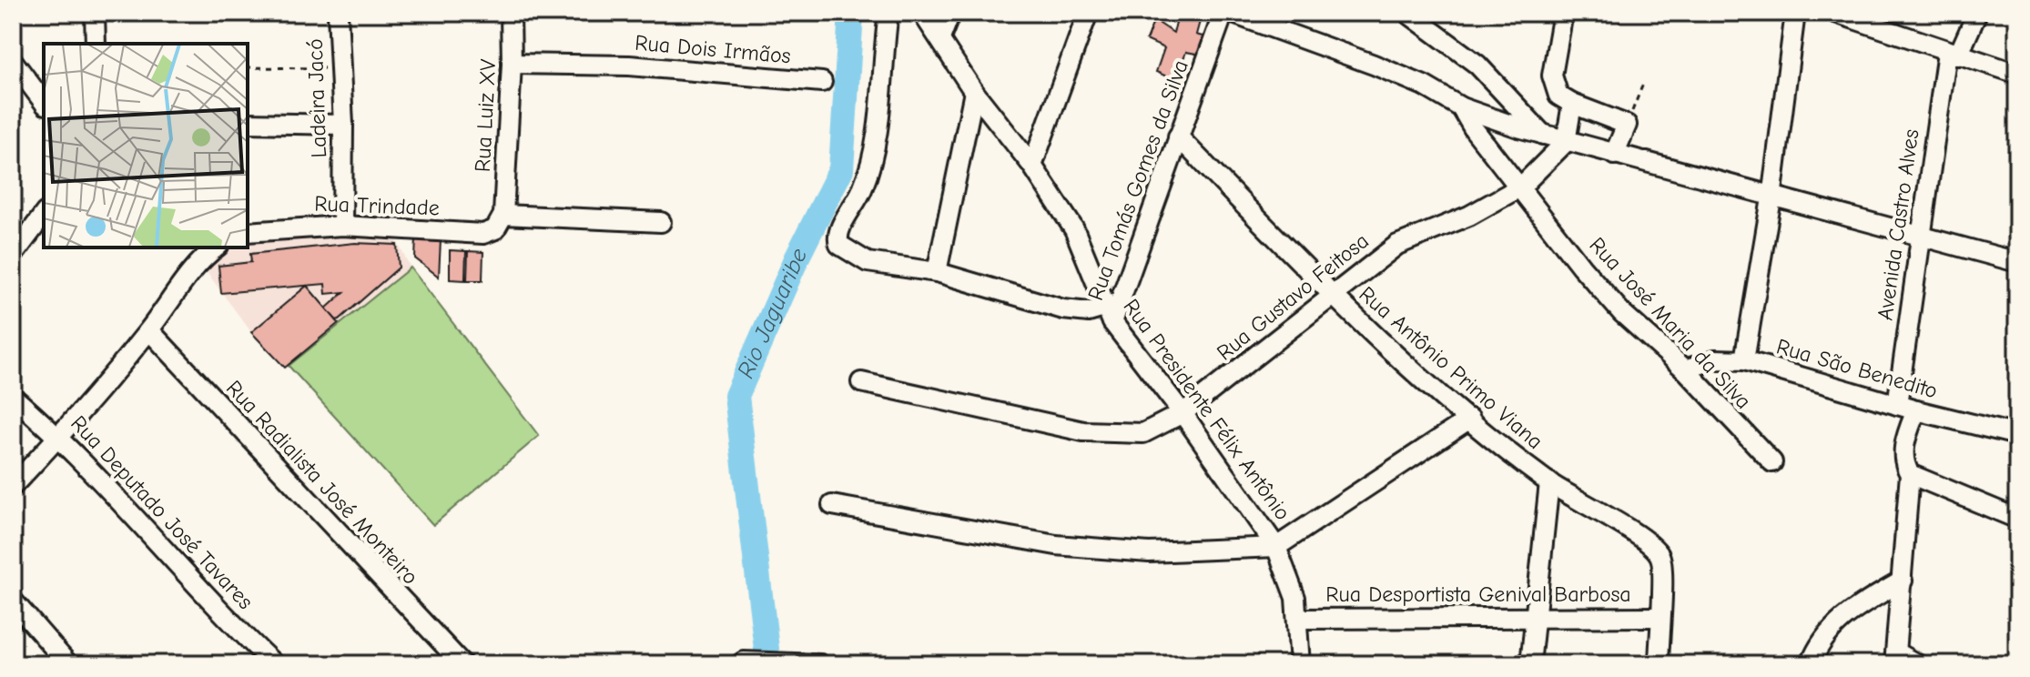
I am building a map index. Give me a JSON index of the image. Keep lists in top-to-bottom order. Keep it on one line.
{"streets":{"street":["Rua Dois Irmãos","Ladeira Jacó","Rua Luiz XV","Rua Tomás Gomes da Silva","Rua Trindade","Avenida Castro Alves","Rua Gustavo Feitosa","Rua José Maria da Silva","Rua Antônio Primo Viana","Rua São Benedito","Rua Presidente Félix Antônio","Rua Radialista José Monteiro","Rua Deputado José Tavares","Rua Desportista Genival Barbosa"]},"crossings":[["Rua Dois Irmãos","Rua Luiz XV"],["Ladeira Jacó","Rua Trindade"],["Rua Luiz XV","Rua Trindade"],["Rua Tomás Gomes da Silva","Rua Antônio Primo Viana"],["Rua Tomás Gomes da Silva","Rua Presidente Félix Antônio"],["Avenida Castro Alves","Rua São Benedito"],["Rua Gustavo Feitosa","Rua José Maria da Silva"],["Rua Gustavo Feitosa","Rua Antônio Primo Viana"],["Rua Gustavo Feitosa","Rua Presidente Félix Antônio"],["Rua José Maria da Silva","Rua São Benedito"],["Rua Antônio Primo Viana","Rua Desportista Genival Barbosa"],["Rua Presidente Félix Antônio","Rua Desportista Genival Barbosa"]],"water":["Rio Jaguaribe"]}
